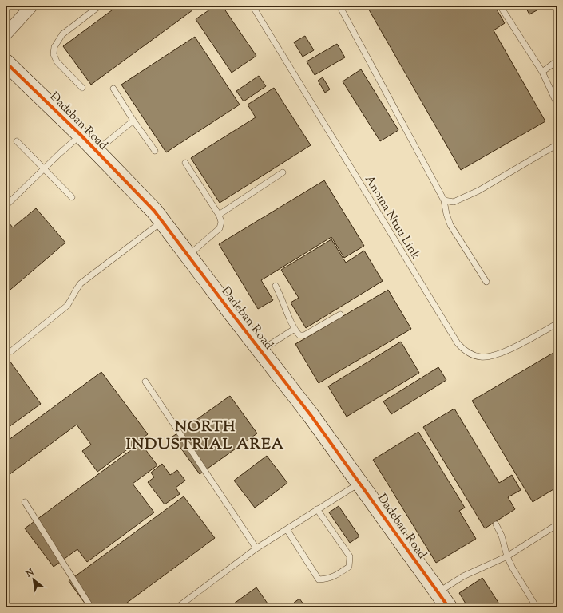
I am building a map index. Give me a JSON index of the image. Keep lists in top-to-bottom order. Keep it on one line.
{"streets":{"street":["Dadeban Road"],"lane":["Anoma Ntuu Link"]},"districts":["NORTH INDUSTRIAL AREA"],"north":"top left"}
